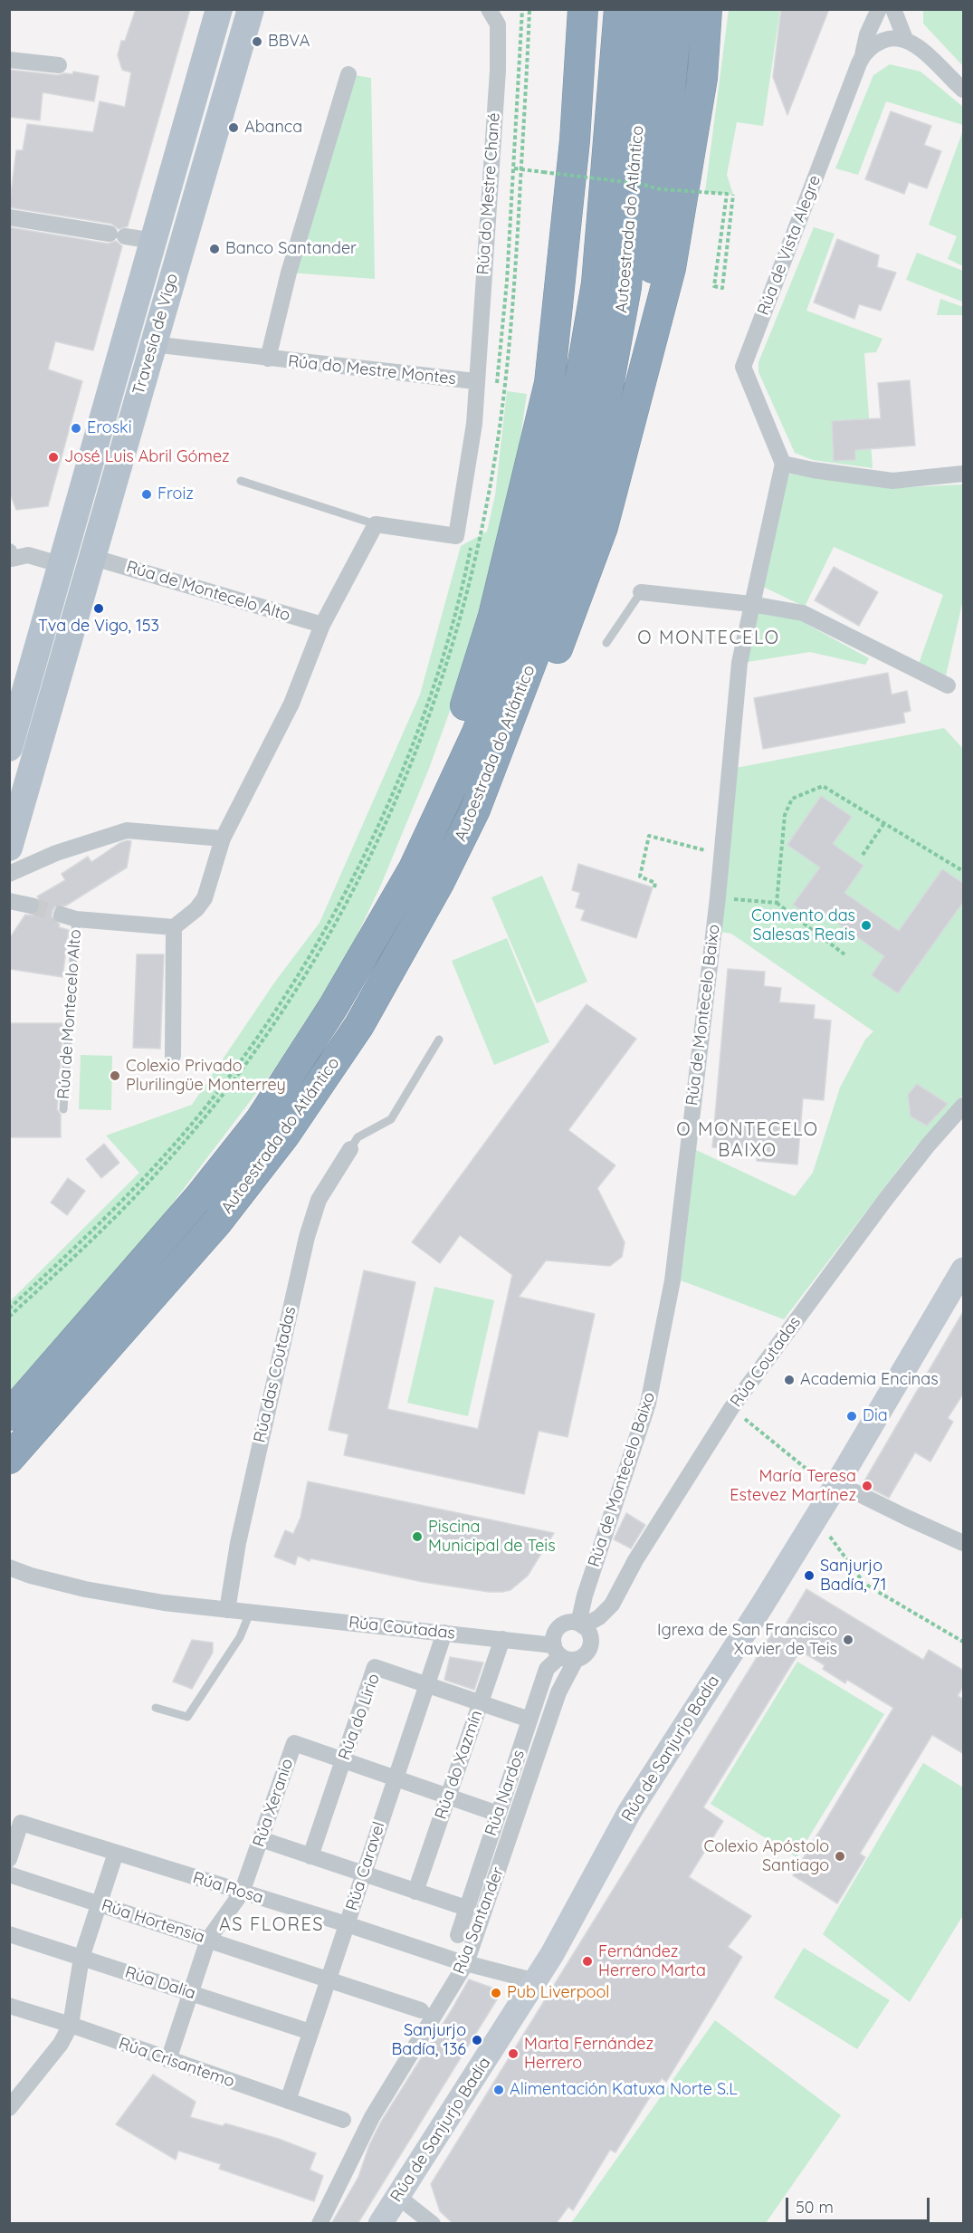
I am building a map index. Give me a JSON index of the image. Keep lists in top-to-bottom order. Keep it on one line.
{"streets":{"highway":["Autoestrada do Atlántico"],"main road":["Travesía de Vigo","Rúa de Sanjurjo Badía"],"street":["Rúa do Mestre Chané","Rúa de Vista Alegre","Rúa do Mestre Montes","Rúa de Montecelo Alto","Rúa de Montecelo Baixo","Rúa Coutadas","Rúa das Coutadas","Rúa do Lirio","Rúa do Xazmín","Rúa Nardos","Rúa Xeranio","Rúa Caravel","Rúa Rosa","Rúa Santander","Rúa Hortensia","Rúa Dalia","Rúa Crisantemo"]},"crossings":[["Rúa do Mestre Chané","Rúa do Mestre Montes"],["Rúa de Vista Alegre","Rúa de Montecelo Baixo"],["Travesía de Vigo","Rúa do Mestre Montes"],["Travesía de Vigo","Rúa de Montecelo Alto"],["Rúa de Montecelo Baixo","Rúa Coutadas"],["Rúa de Montecelo Baixo","Rúa Nardos"],["Rúa de Montecelo Baixo","Rúa Santander"],["Rúa Coutadas","Rúa das Coutadas"],["Rúa Coutadas","Rúa do Xazmín"],["Rúa Coutadas","Rúa Nardos"],["Rúa Coutadas","Rúa Caravel"],["Rúa Coutadas","Rúa Santander"],["Rúa do Lirio","Rúa do Xazmín"],["Rúa do Lirio","Rúa Nardos"],["Rúa do Lirio","Rúa Xeranio"],["Rúa do Lirio","Rúa Caravel"],["Rúa do Xazmín","Rúa Xeranio"],["Rúa Nardos","Rúa Xeranio"],["Rúa Nardos","Rúa Santander"],["Rúa Xeranio","Rúa Caravel"],["Rúa Xeranio","Rúa Rosa"],["Rúa Xeranio","Rúa Hortensia"],["Rúa Xeranio","Rúa Dalia"],["Rúa Xeranio","Rúa Crisantemo"],["Rúa Caravel","Rúa Rosa"],["Rúa Caravel","Rúa Hortensia"],["Rúa Caravel","Rúa Dalia"],["Rúa Caravel","Rúa Crisantemo"],["Rúa Rosa","Rúa Santander"]],"districts":["O MONTECELO","O MONTECELO BAIXO","AS FLORES"],"places":["BBVA","Abanca","Banco Santander","Eroski","José Luis Abril Gómez","Froiz","Tva de Vigo, 153","Convento das Salesas Reais","Colexio Privado Plurilingüe Monterrey","Academia Encinas","Dia","María Teresa Estevez Martínez","Piscina Municipal de Teis","Sanjurjo Badía, 71","Igrexa de San Francisco Xavier de Teis","Colexio Apóstolo Santiago","Fernández Herrero Marta","Pub Liverpool","Sanjurjo Badía, 136","Marta Fernández Herrero","Alimentación Katuxa Norte S.L"],"scale_bar":"50 m"}
